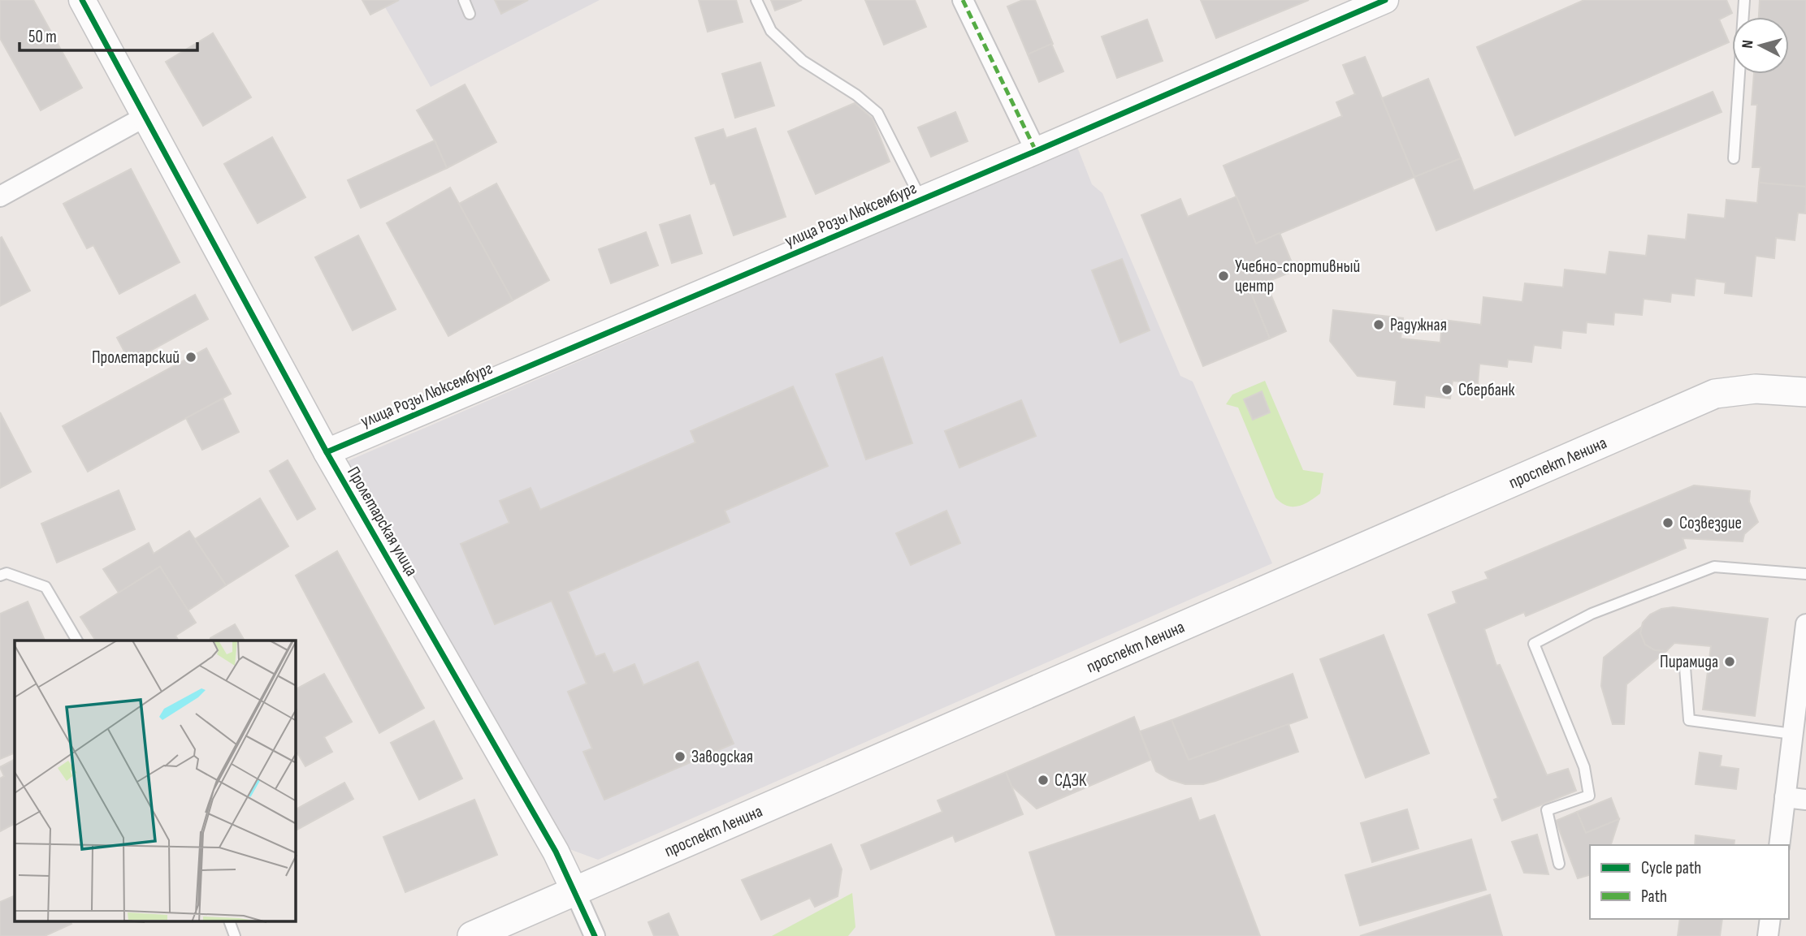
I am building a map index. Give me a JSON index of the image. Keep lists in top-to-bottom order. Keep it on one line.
{"streets":{"main road":["проспект Ленина"],"street":["улица Розы Люксембург","Пролетарская улица"]},"crossings":[["улица Розы Люксембург","Пролетарская улица"],["проспект Ленина","Пролетарская улица"]],"places":["Учебно-спортивный центр","Радужная","Пролетарский","Сбербанк","Созвездие","Пирамида","Заводская","СДЭК"],"legend":["Cycle path","Path"],"scale_bar":"50 m","north":"left"}
